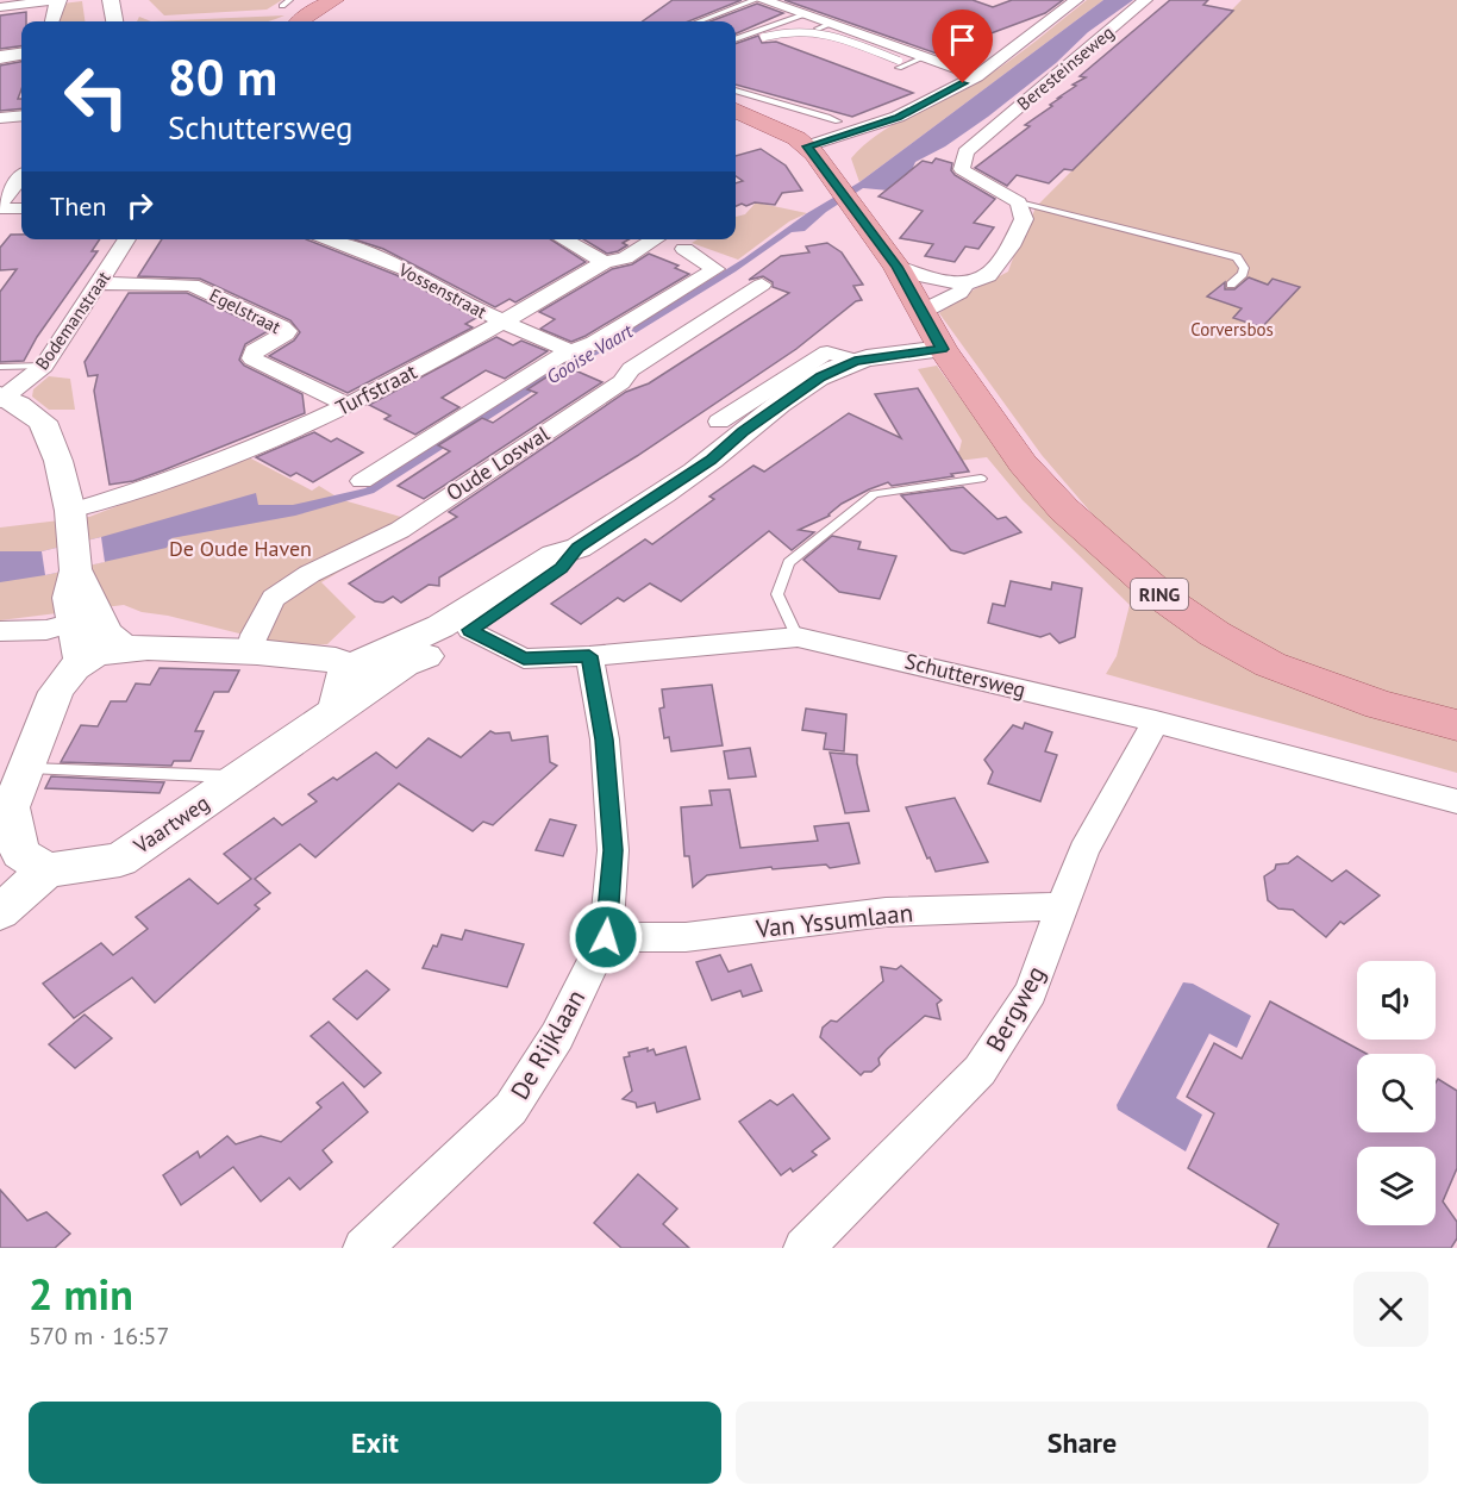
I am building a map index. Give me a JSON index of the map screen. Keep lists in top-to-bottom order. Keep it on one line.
{"streets":{"main road":["RING"],"street":["Beresteinseweg","Vossenstraat","Egelstraat","Bodemanstraat","Turfstraat","Oude Loswal","Schuttersweg","Vaartweg","Van Yssumlaan","Bergweg","De Rijklaan"]},"crossings":[["Vossenstraat","Turfstraat"],["Egelstraat","Bodemanstraat"],["Egelstraat","Turfstraat"],["RING","Vaartweg"],["Schuttersweg","Vaartweg"],["Schuttersweg","Bergweg"],["Schuttersweg","De Rijklaan"],["Van Yssumlaan","Bergweg"],["Van Yssumlaan","De Rijklaan"]],"water":["Gooise Vaart"],"parks":["Corversbos","De Oude Haven"],"page":{"turn":["80 m","Schuttersweg"],"then":"Then","heading":["2 min","570 m · 16:57"],"buttons":["Exit","Share"]}}
